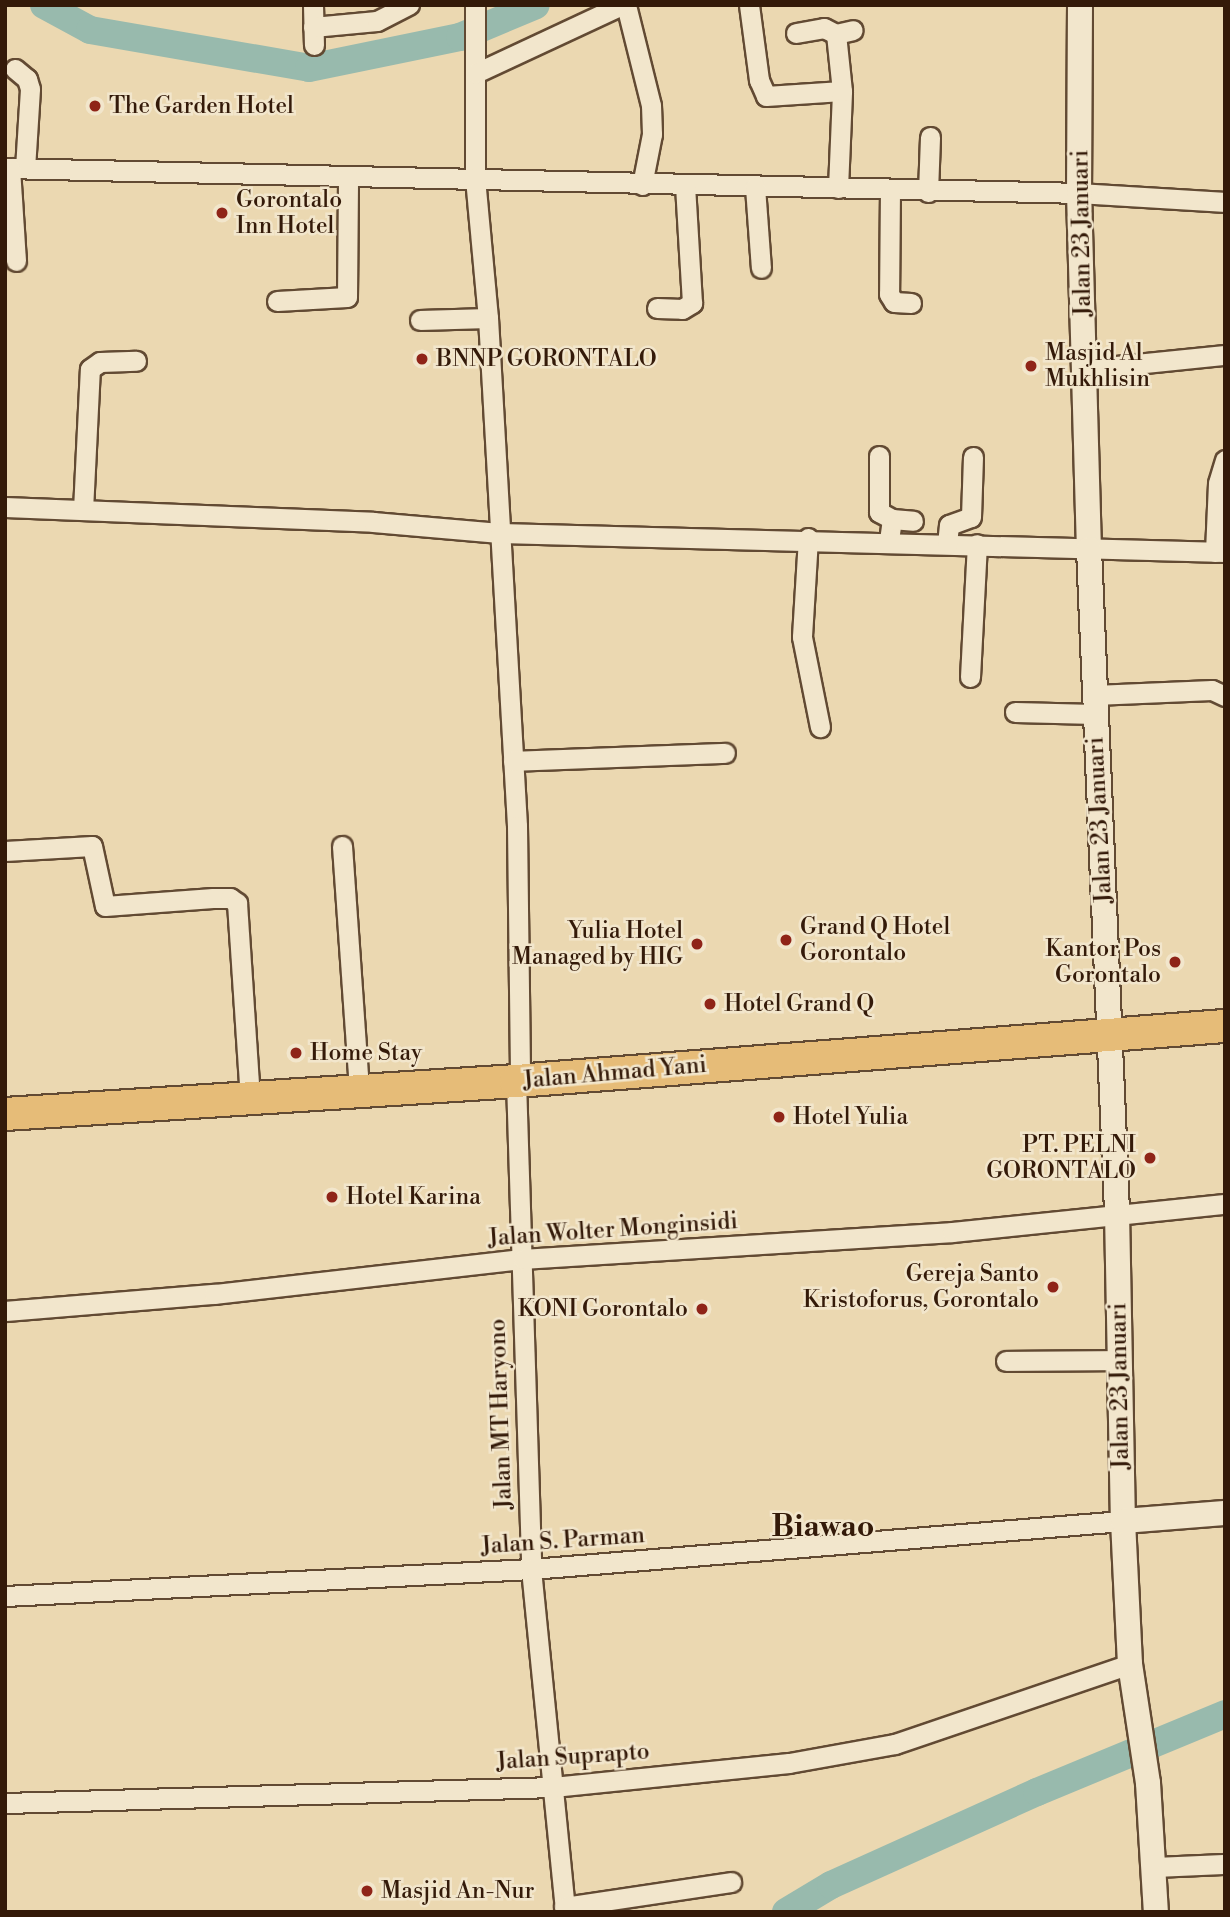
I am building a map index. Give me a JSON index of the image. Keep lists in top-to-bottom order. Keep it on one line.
{"streets":{"highway":["Jalan Ahmad Yani"],"street":["Jalan 23 Januari","Jalan Wolter Monginsidi","Jalan MT Haryono","Jalan S. Parman","Jalan Suprapto"]},"crossings":[["Jalan 23 Januari","Jalan Ahmad Yani"],["Jalan 23 Januari","Jalan Wolter Monginsidi"],["Jalan 23 Januari","Jalan S. Parman"],["Jalan 23 Januari","Jalan Suprapto"],["Jalan Ahmad Yani","Jalan MT Haryono"],["Jalan Wolter Monginsidi","Jalan MT Haryono"],["Jalan MT Haryono","Jalan S. Parman"],["Jalan MT Haryono","Jalan Suprapto"]],"districts":["Biawao"],"places":["The Garden Hotel","Gorontalo Inn Hotel","BNNP GORONTALO","Masjid Al Mukhlisin","Grand Q Hotel Gorontalo","Yulia Hotel Managed by HIG","Kantor Pos Gorontalo","Hotel Grand Q","Home Stay","Hotel Yulia","PT. PELNI GORONTALO","Hotel Karina","Gereja Santo Kristoforus, Gorontalo","KONI Gorontalo","Masjid An-Nur"]}
